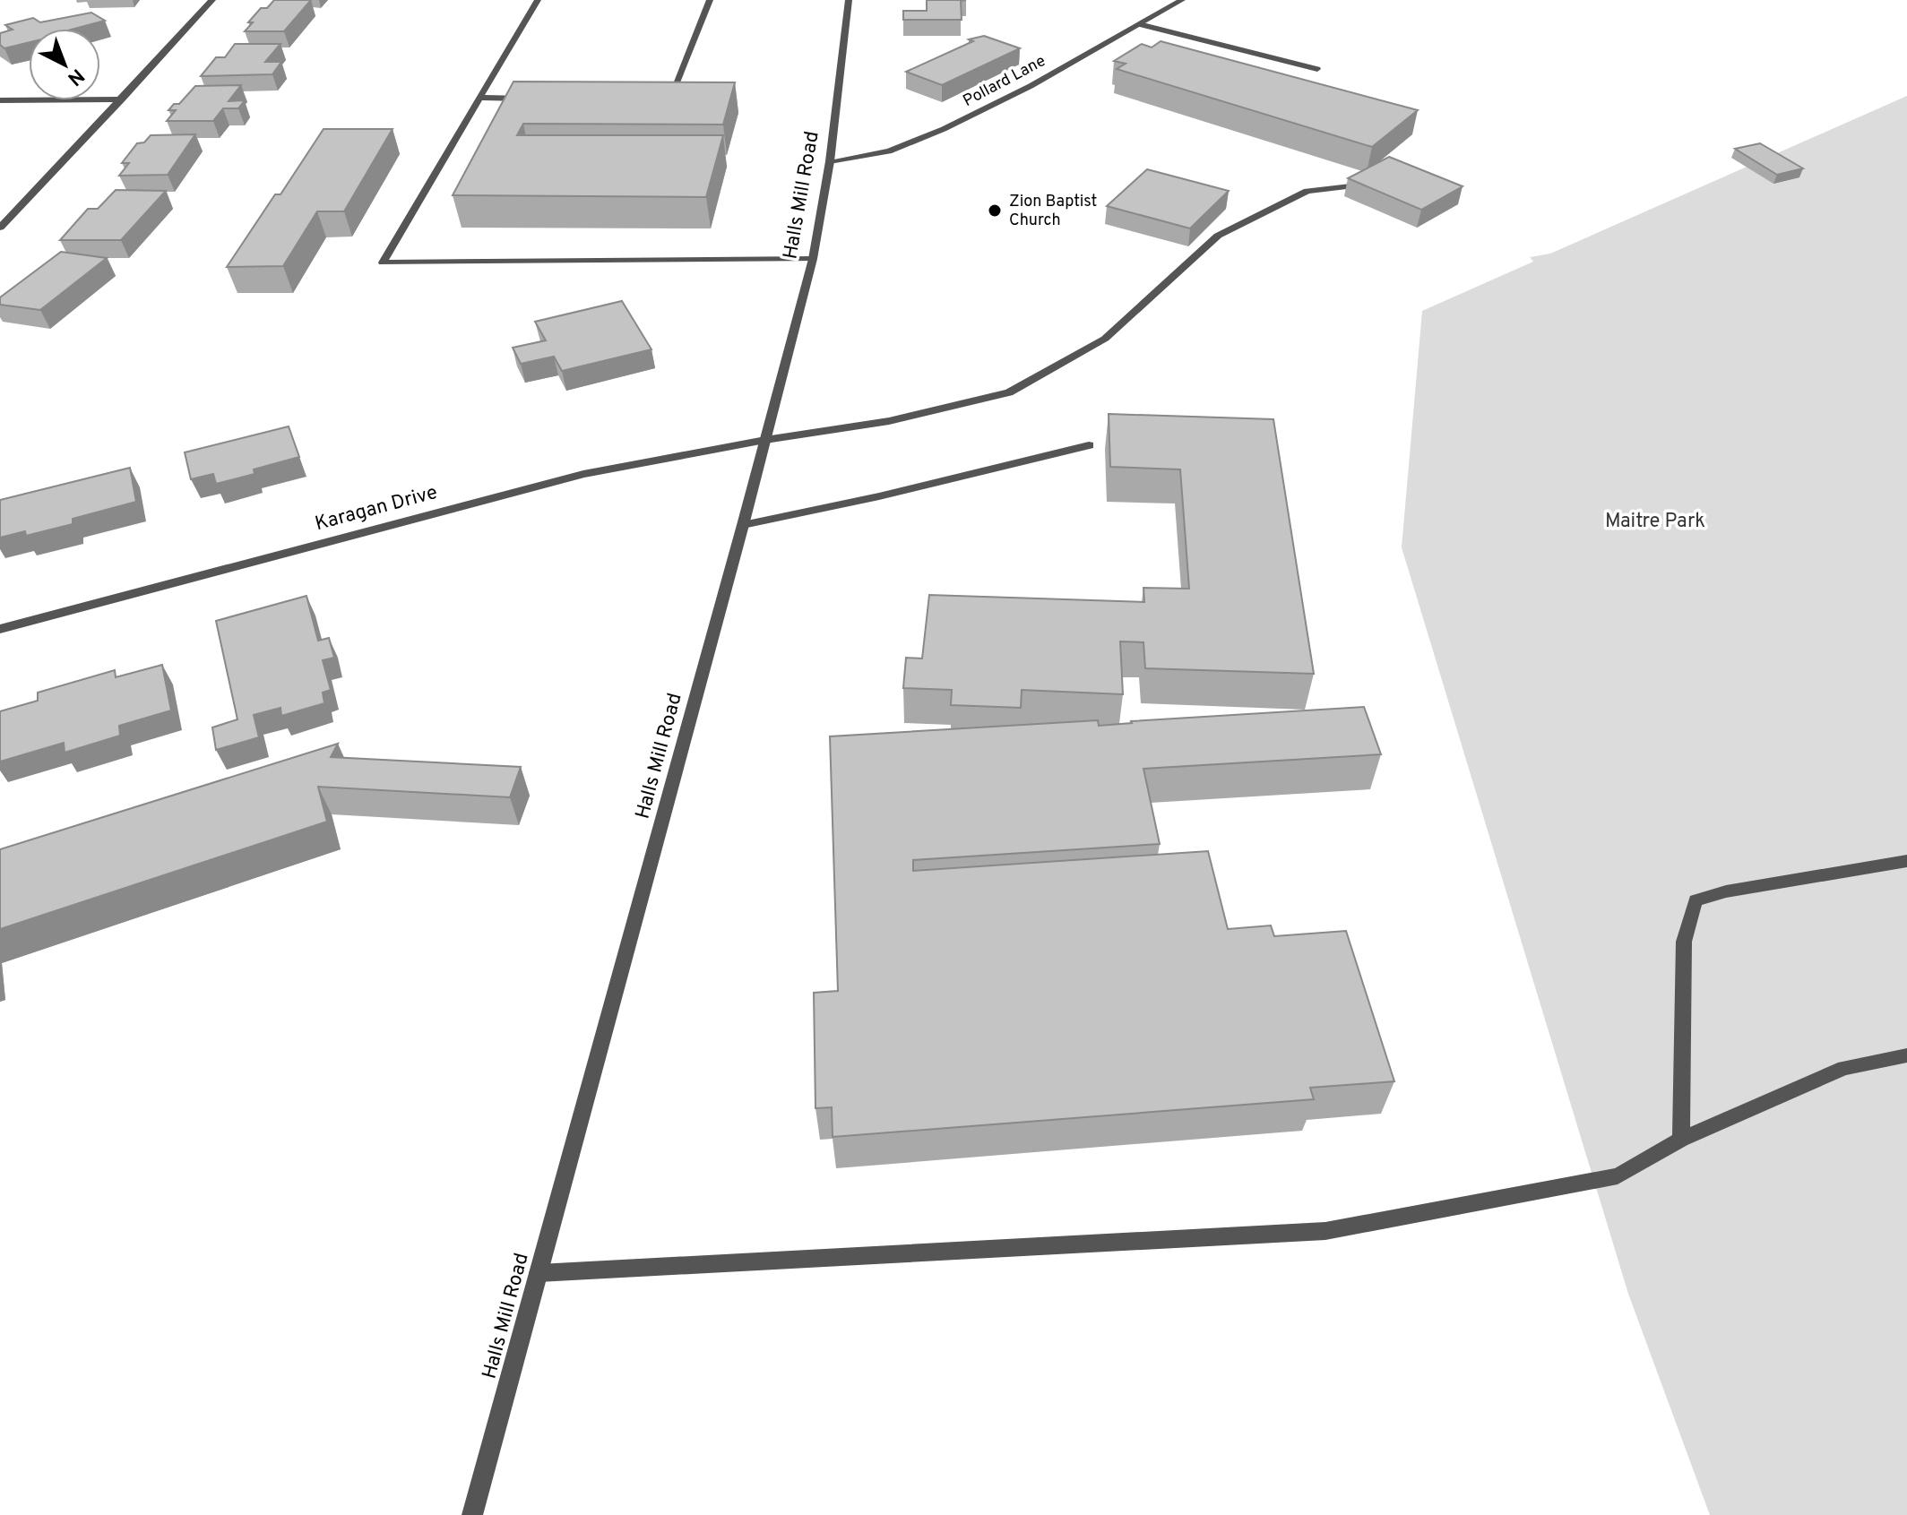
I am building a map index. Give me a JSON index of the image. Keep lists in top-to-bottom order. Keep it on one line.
{"streets":{"street":["Pollard Lane","Halls Mill Road","Karagan Drive"]},"crossings":[["Pollard Lane","Halls Mill Road"],["Halls Mill Road","Karagan Drive"]],"parks":["Maitre Park"],"places":["Zion Baptist Church"],"north":"bottom right"}
